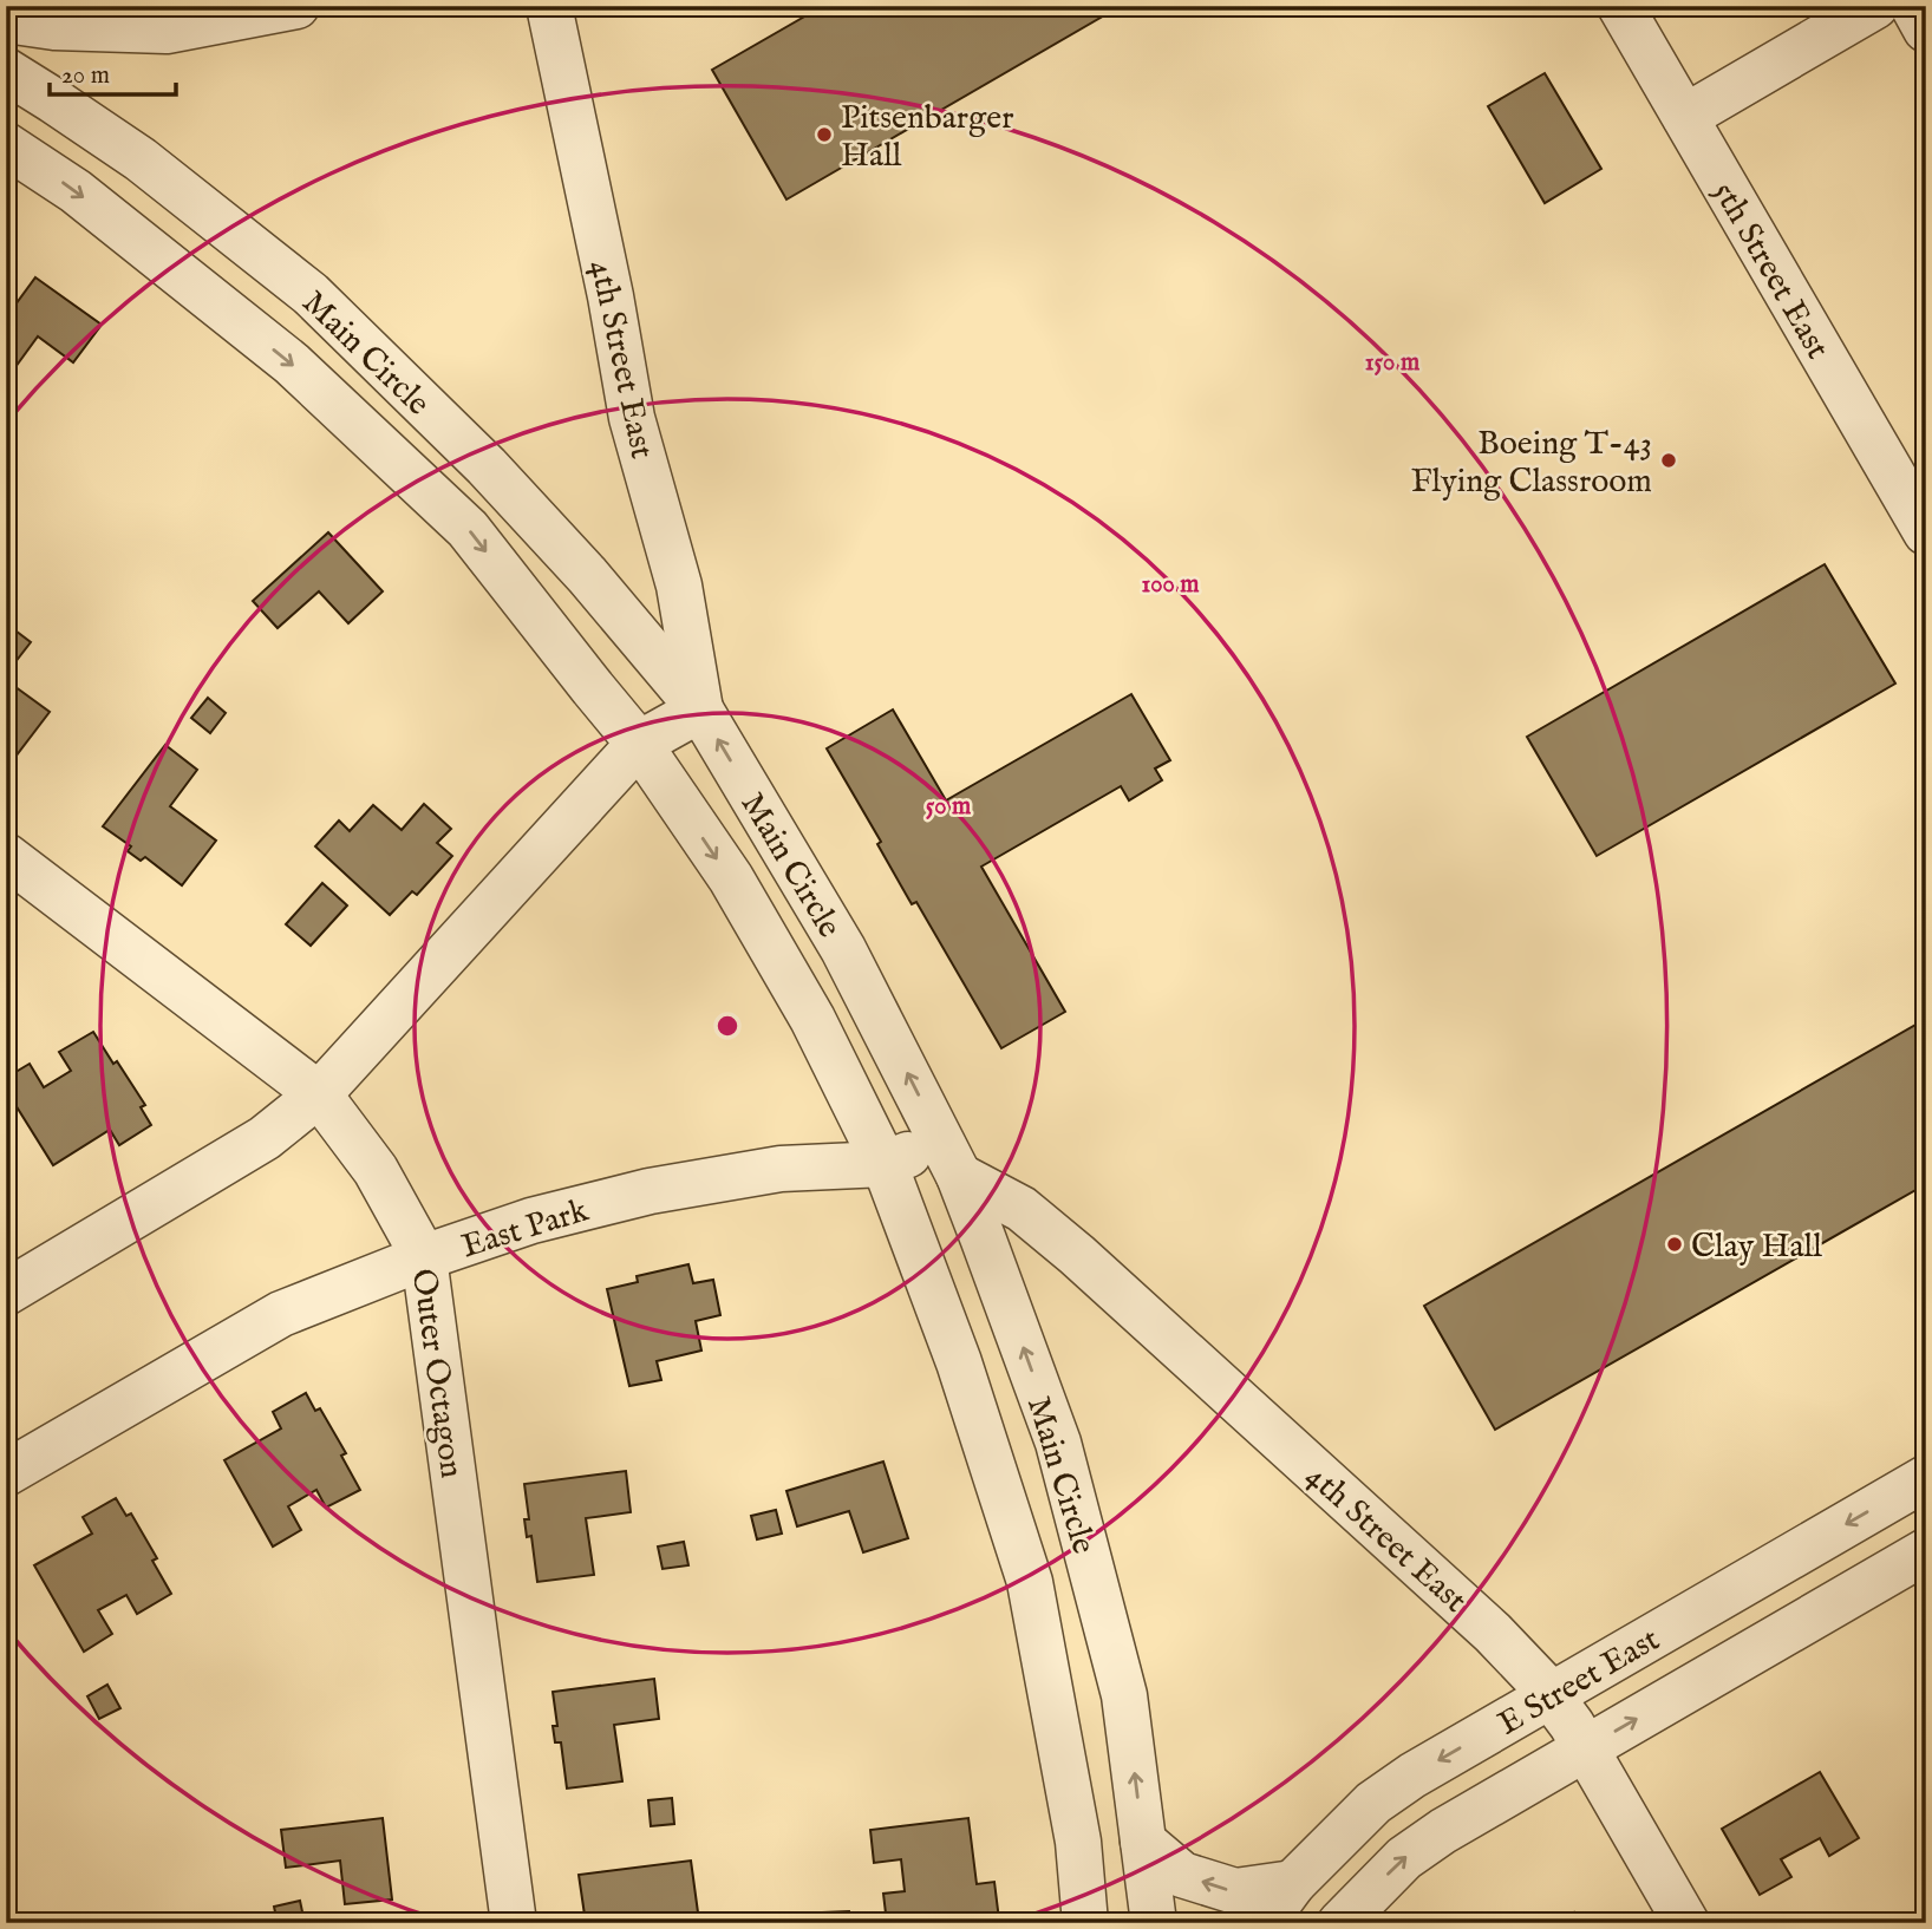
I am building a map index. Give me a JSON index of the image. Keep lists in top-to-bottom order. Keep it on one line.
{"streets":{"street":["5th Street East","Main Circle","4th Street East","East Park","Outer Octagon","E Street East"]},"crossings":[["Main Circle","4th Street East"],["Main Circle","East Park"],["4th Street East","East Park"],["4th Street East","E Street East"],["East Park","Outer Octagon"]],"places":["Pitsenbarger Hall","Boeing T-43 Flying Classroom","Clay Hall"],"scale_bar":"20 m","rings":["150 m","100 m","50 m"]}
